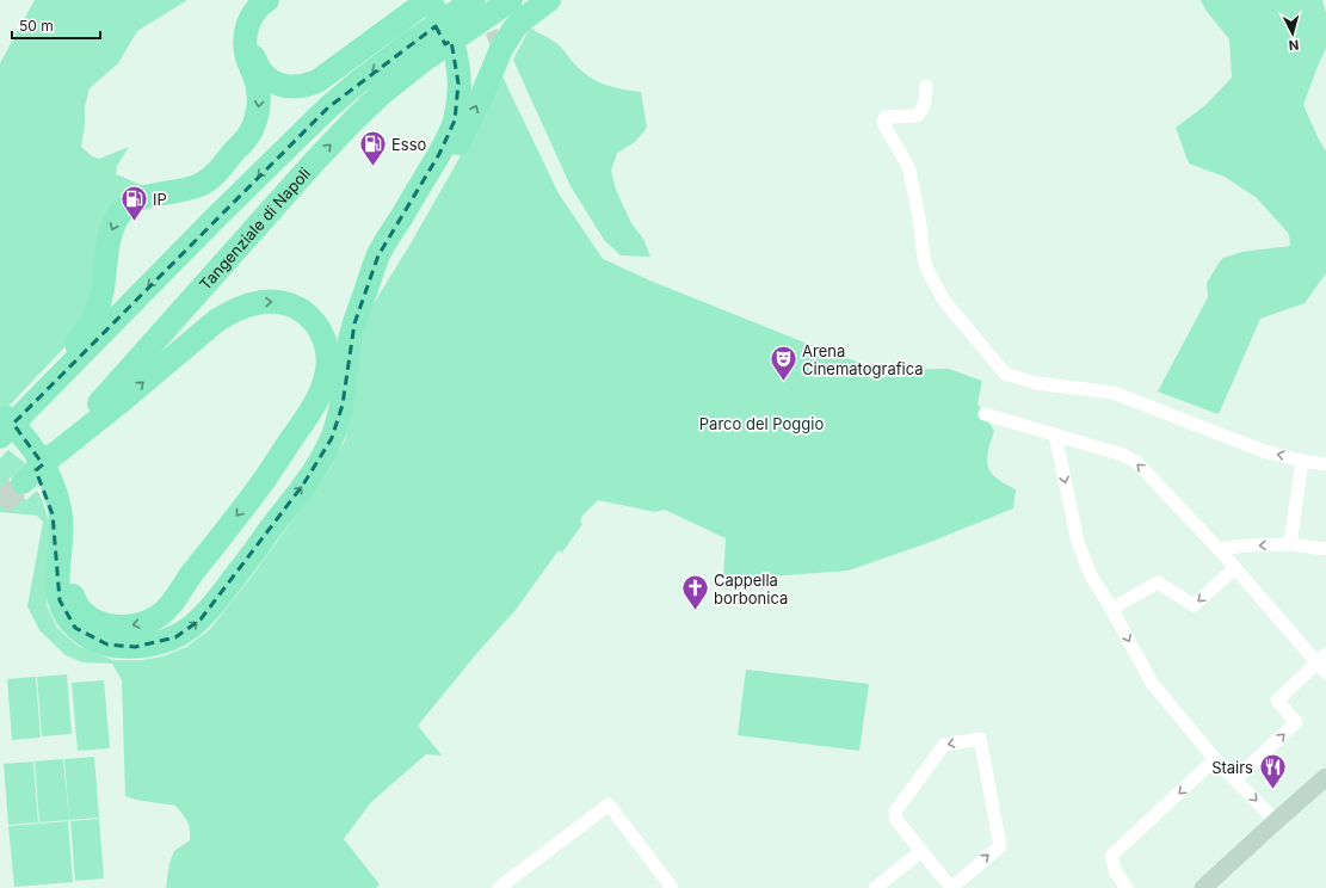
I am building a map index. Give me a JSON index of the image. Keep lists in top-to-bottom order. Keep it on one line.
{"streets":{"highway":["Tangenziale di Napoli"]},"parks":["Parco del Poggio"],"places":{"fuel station":["Esso","IP"],"theatre":["Arena Cinematografica"],"church":["Cappella borbonica"],"restaurant":["Stairs"]},"scale_bar":"50 m","north":"bottom"}
